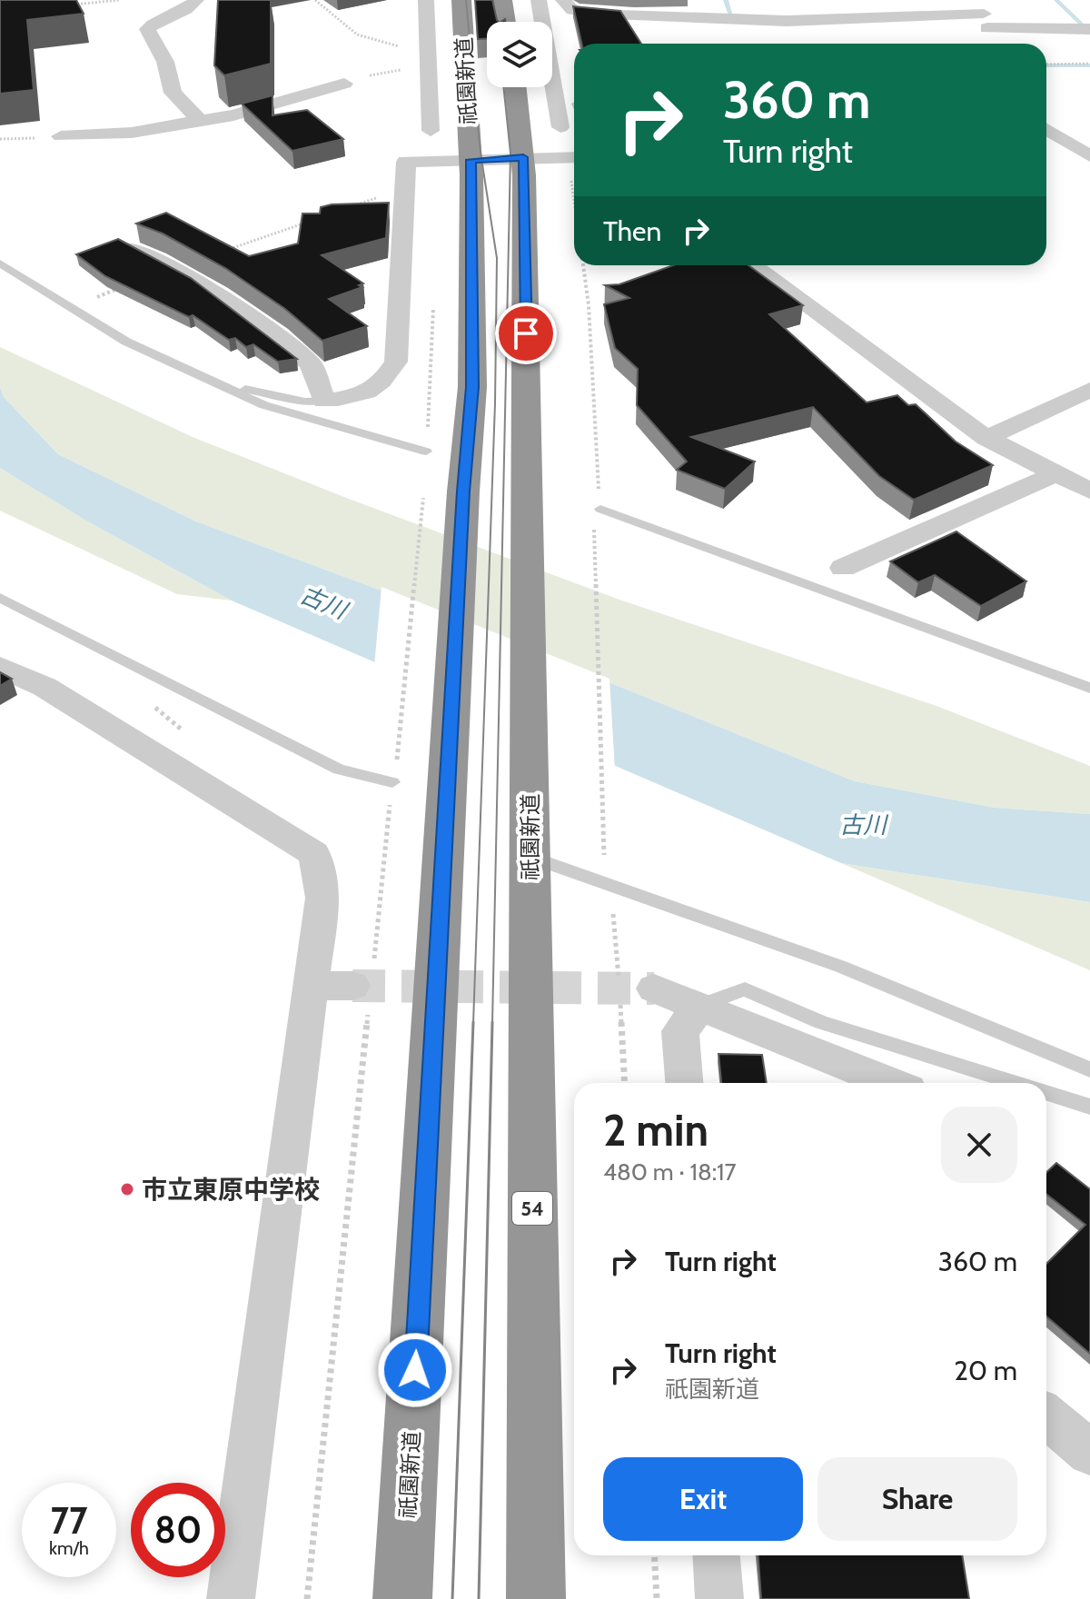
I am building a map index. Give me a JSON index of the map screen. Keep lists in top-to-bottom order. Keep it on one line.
{"streets":{"highway":["祇園新道","54"]},"water":["古川"],"places":["市立東原中学校"],"page":{"turn":["360 m","Turn right"],"then":"Then","heading":["2 min","480 m · 18:17"],"list":[{"name":"Turn right","value":"360 m"},{"name":"Turn right","note":"祇園新道","value":"20 m"}],"buttons":["Exit","Share"],"speed":"77 km/h","limit":"80"}}
